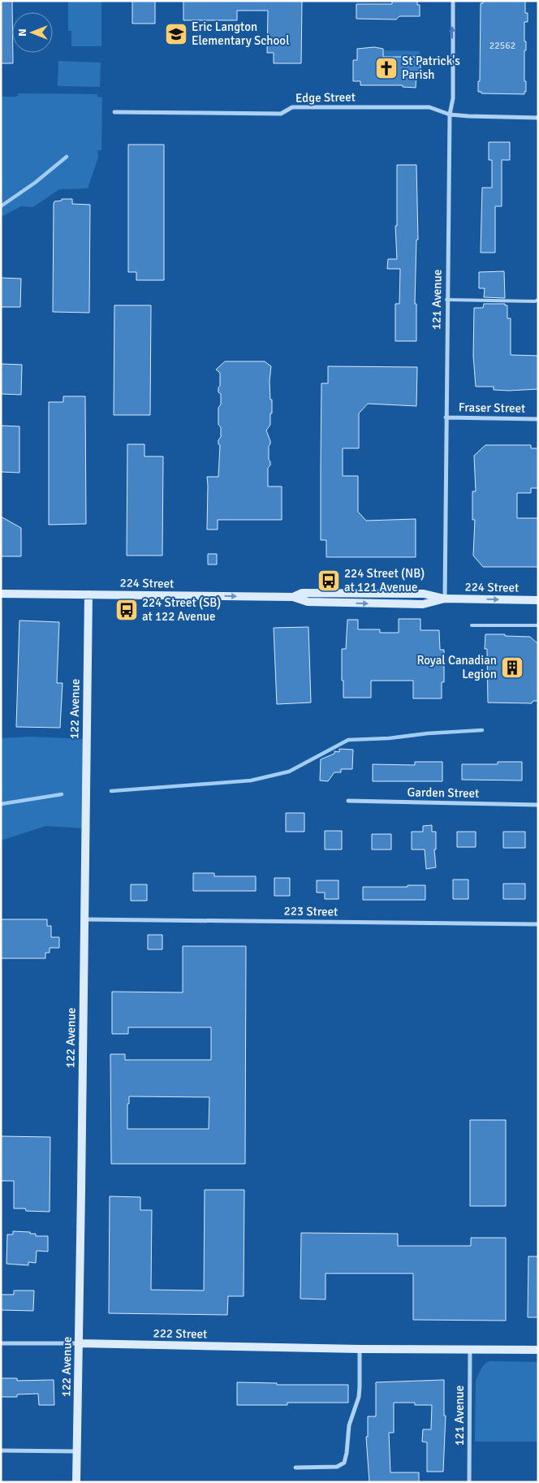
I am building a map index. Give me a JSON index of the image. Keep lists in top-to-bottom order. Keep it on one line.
{"streets":{"street":["Edge Street","121 Avenue","Fraser Street","224 Street","122 Avenue","Garden Street","223 Street","222 Street"]},"crossings":[["Edge Street","121 Avenue"],["121 Avenue","Fraser Street"],["121 Avenue","224 Street"],["121 Avenue","222 Street"],["224 Street","122 Avenue"],["122 Avenue","223 Street"],["122 Avenue","222 Street"]],"one_way":["224 Street"],"places":{"school or university":["Eric Langton Elementary School"],"church":["St Patrick's Parish"],"bus stop":["224 Street (NB) at 121 Avenue","224 Street (SB) at 122 Avenue"],"building":["Royal Canadian Legion"]},"house_numbers":["22562"],"north":"left"}
